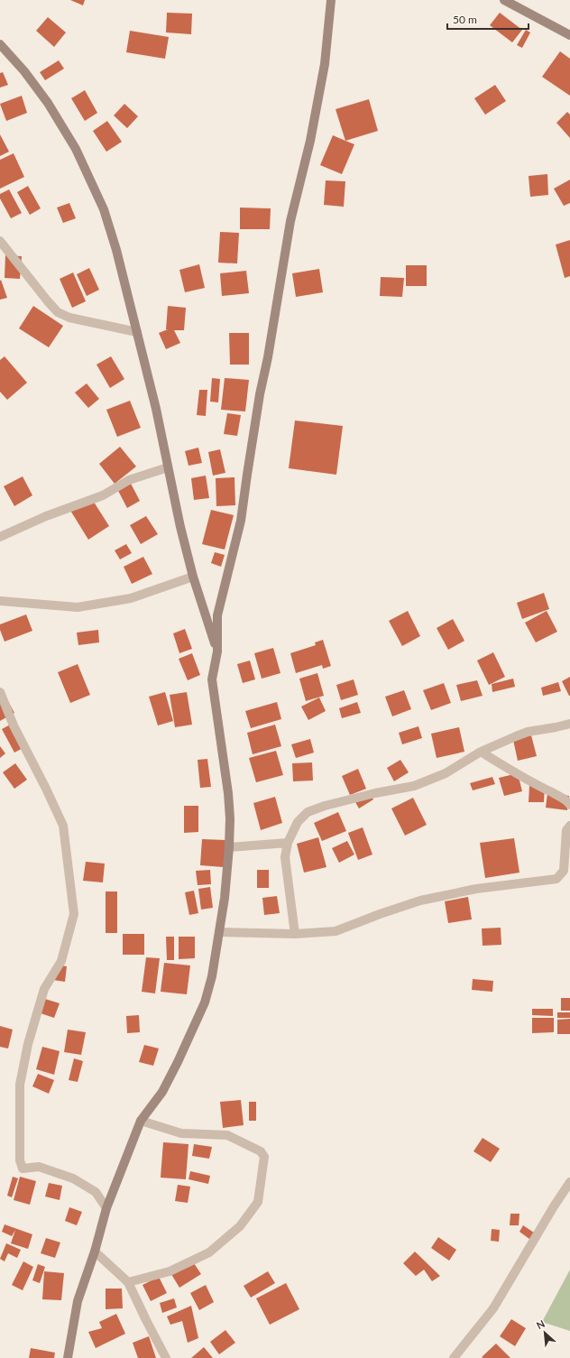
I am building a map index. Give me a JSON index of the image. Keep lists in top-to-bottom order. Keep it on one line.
{"scale_bar":"50 m","north":"top left"}
